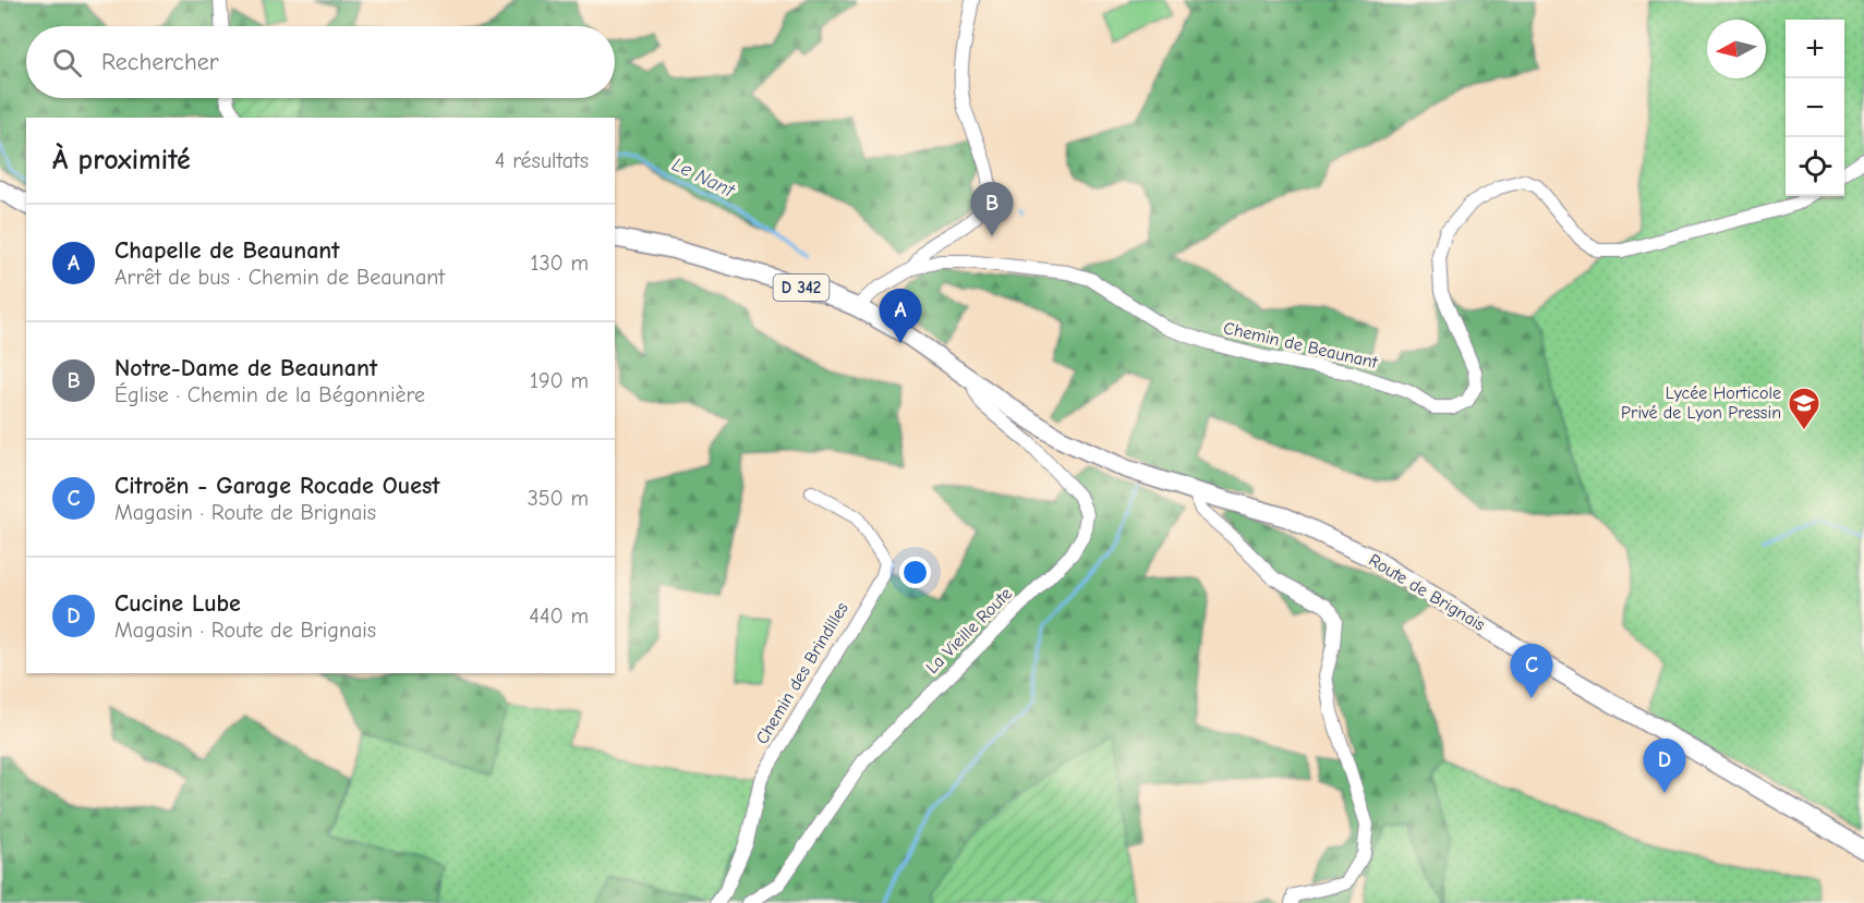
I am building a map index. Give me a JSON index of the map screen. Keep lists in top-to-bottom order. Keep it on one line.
{"streets":{"main road":["D 342","Route de Brignais"],"street":["Chemin de Beaunant","La Vieille Route","Chemin des Brindilles"]},"crossings":[["D 342","Chemin de Beaunant"],["D 342","Route de Brignais"],["D 342","La Vieille Route"],["Route de Brignais","La Vieille Route"]],"water":["Le Nant"],"places":{"school or university":["Lycée Horticole Privé de Lyon Pressin"]},"north":"left","page":{"map_buttons":["+","−"],"search":"Rechercher","heading":["À proximité","4 résultats"],"pins":["B","A","C","D"],"list":[{"mark":"A","name":"Chapelle de Beaunant","note":"Arrêt de bus · Chemin de Beaunant","value":"130 m"},{"mark":"B","name":"Notre-Dame de Beaunant","note":"Église · Chemin de la Bégonnière","value":"190 m"},{"mark":"C","name":"Citroën - Garage Rocade Ouest","note":"Magasin · Route de Brignais","value":"350 m"},{"mark":"D","name":"Cucine Lube","note":"Magasin · Route de Brignais","value":"440 m"}]}}
